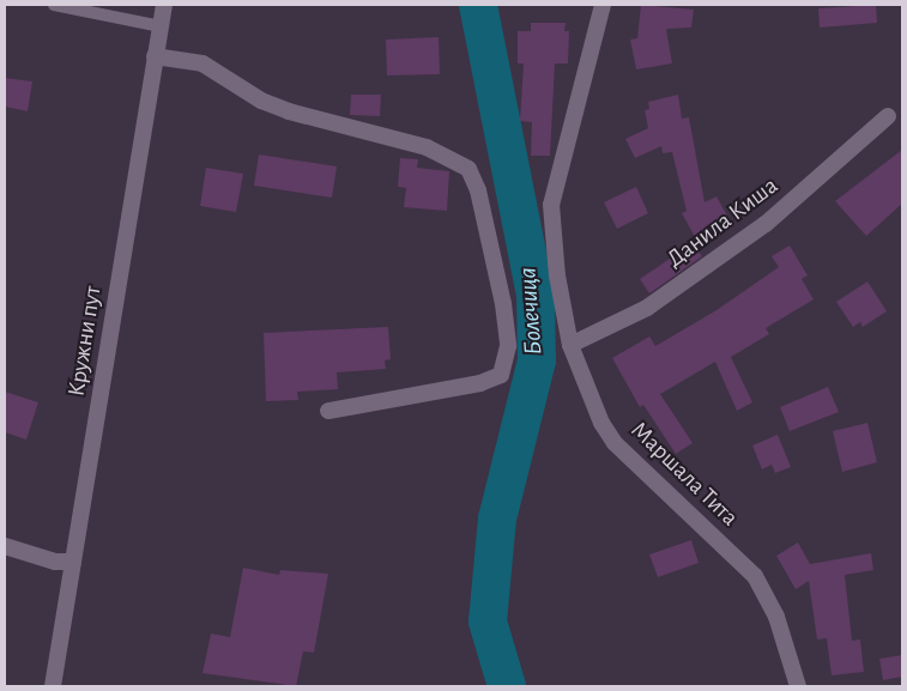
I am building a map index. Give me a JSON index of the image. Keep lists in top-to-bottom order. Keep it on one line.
{"streets":{"street":["Данила Киша","Кружни пут","Маршала Тита"]},"crossings":[["Данила Киша","Маршала Тита"]],"water":["Болечица"]}
